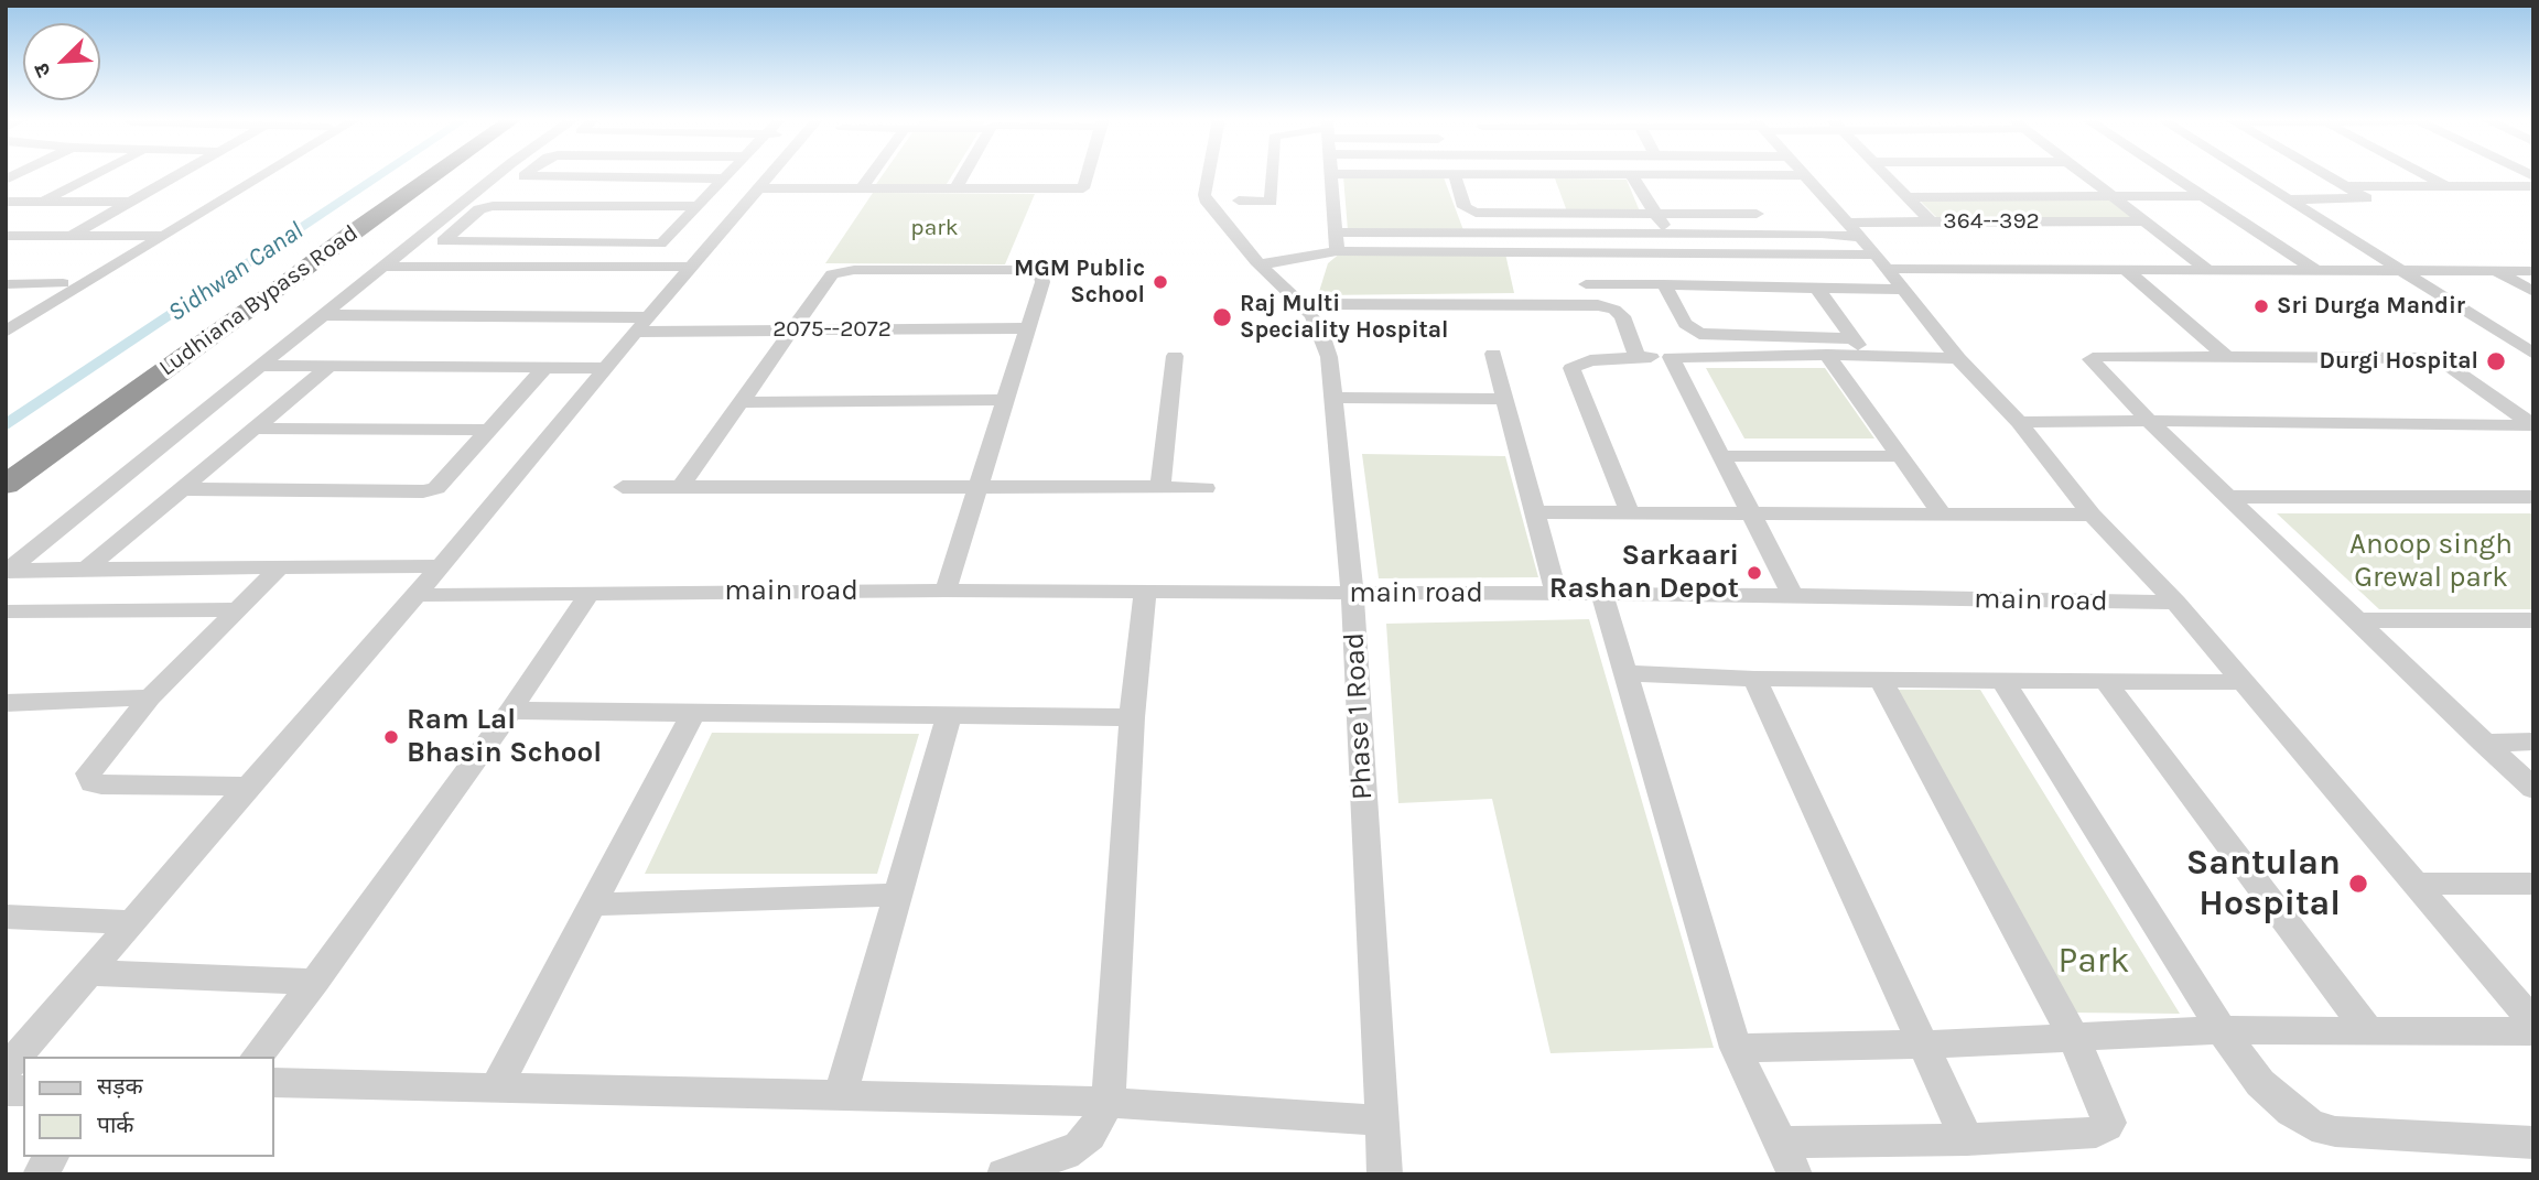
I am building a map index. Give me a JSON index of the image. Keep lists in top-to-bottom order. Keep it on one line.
{"streets":{"highway":["Ludhiana Bypass Road"],"street":["364--392","2075--2072","main road","Phase 1 Road"]},"crossings":[["main road","Phase 1 Road"]],"water":["Sidhwan Canal"],"parks":["park","Anoop singh Grewal park","Park"],"places":["MGM Public School","Sri Durga Mandir","Raj Multi Speciality Hospital","Durgi Hospital","Sarkaari Rashan Depot","Ram Lal Bhasin School","Santulan Hospital"],"legend":["सड़क","पार्क"],"north":"bottom left"}
